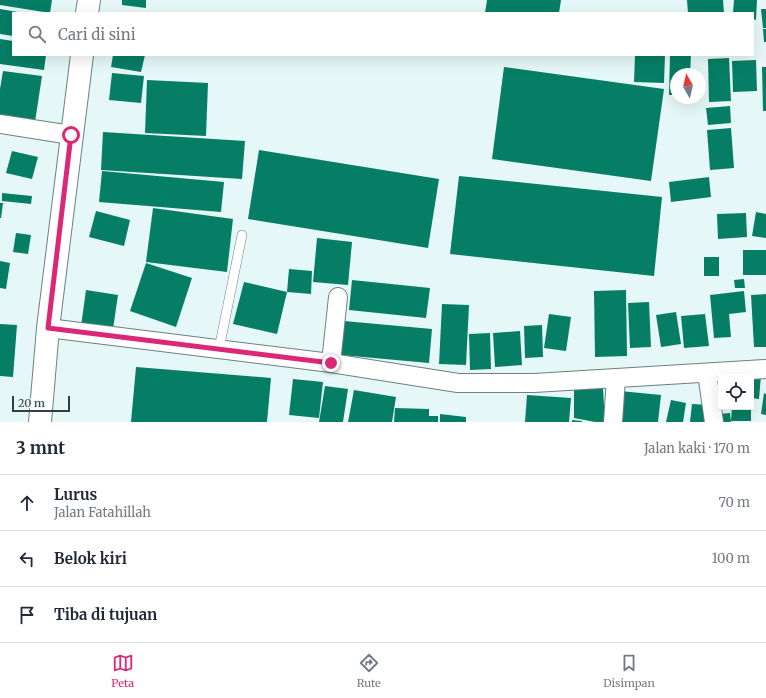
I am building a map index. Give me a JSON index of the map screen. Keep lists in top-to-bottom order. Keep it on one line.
{"scale_bar":"20 m","north":"top","page":{"search":"Cari di sini","scale":"20 m","heading":["3 mnt","Jalan kaki · 170 m"],"list":[["Lurus","Jalan Fatahillah","70 m"],["Belok kiri","100 m"],"Tiba di tujuan"],"nav":["Peta","Rute","Disimpan"]}}
